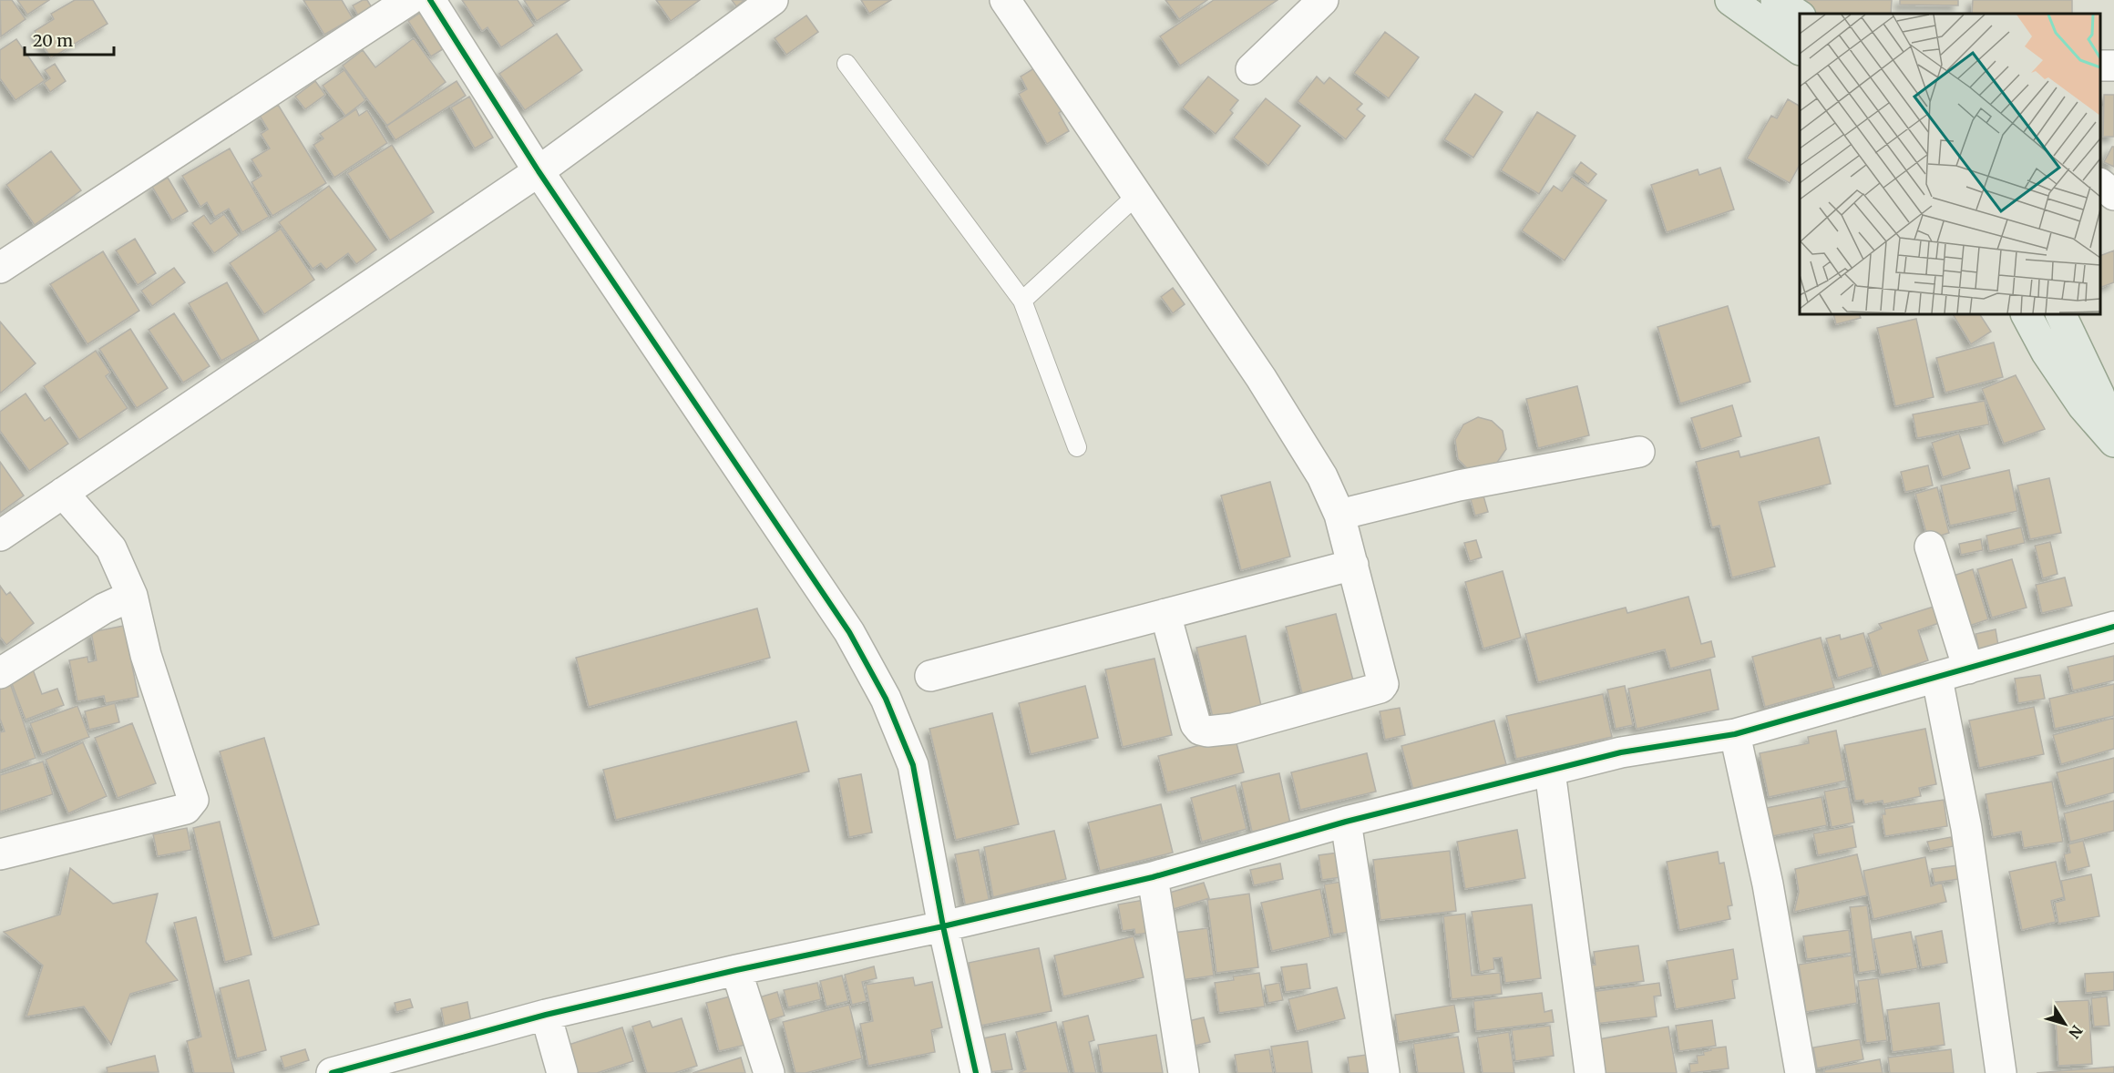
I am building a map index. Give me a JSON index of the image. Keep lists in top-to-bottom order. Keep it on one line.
{"scale_bar":"20 m","north":"bottom right"}
